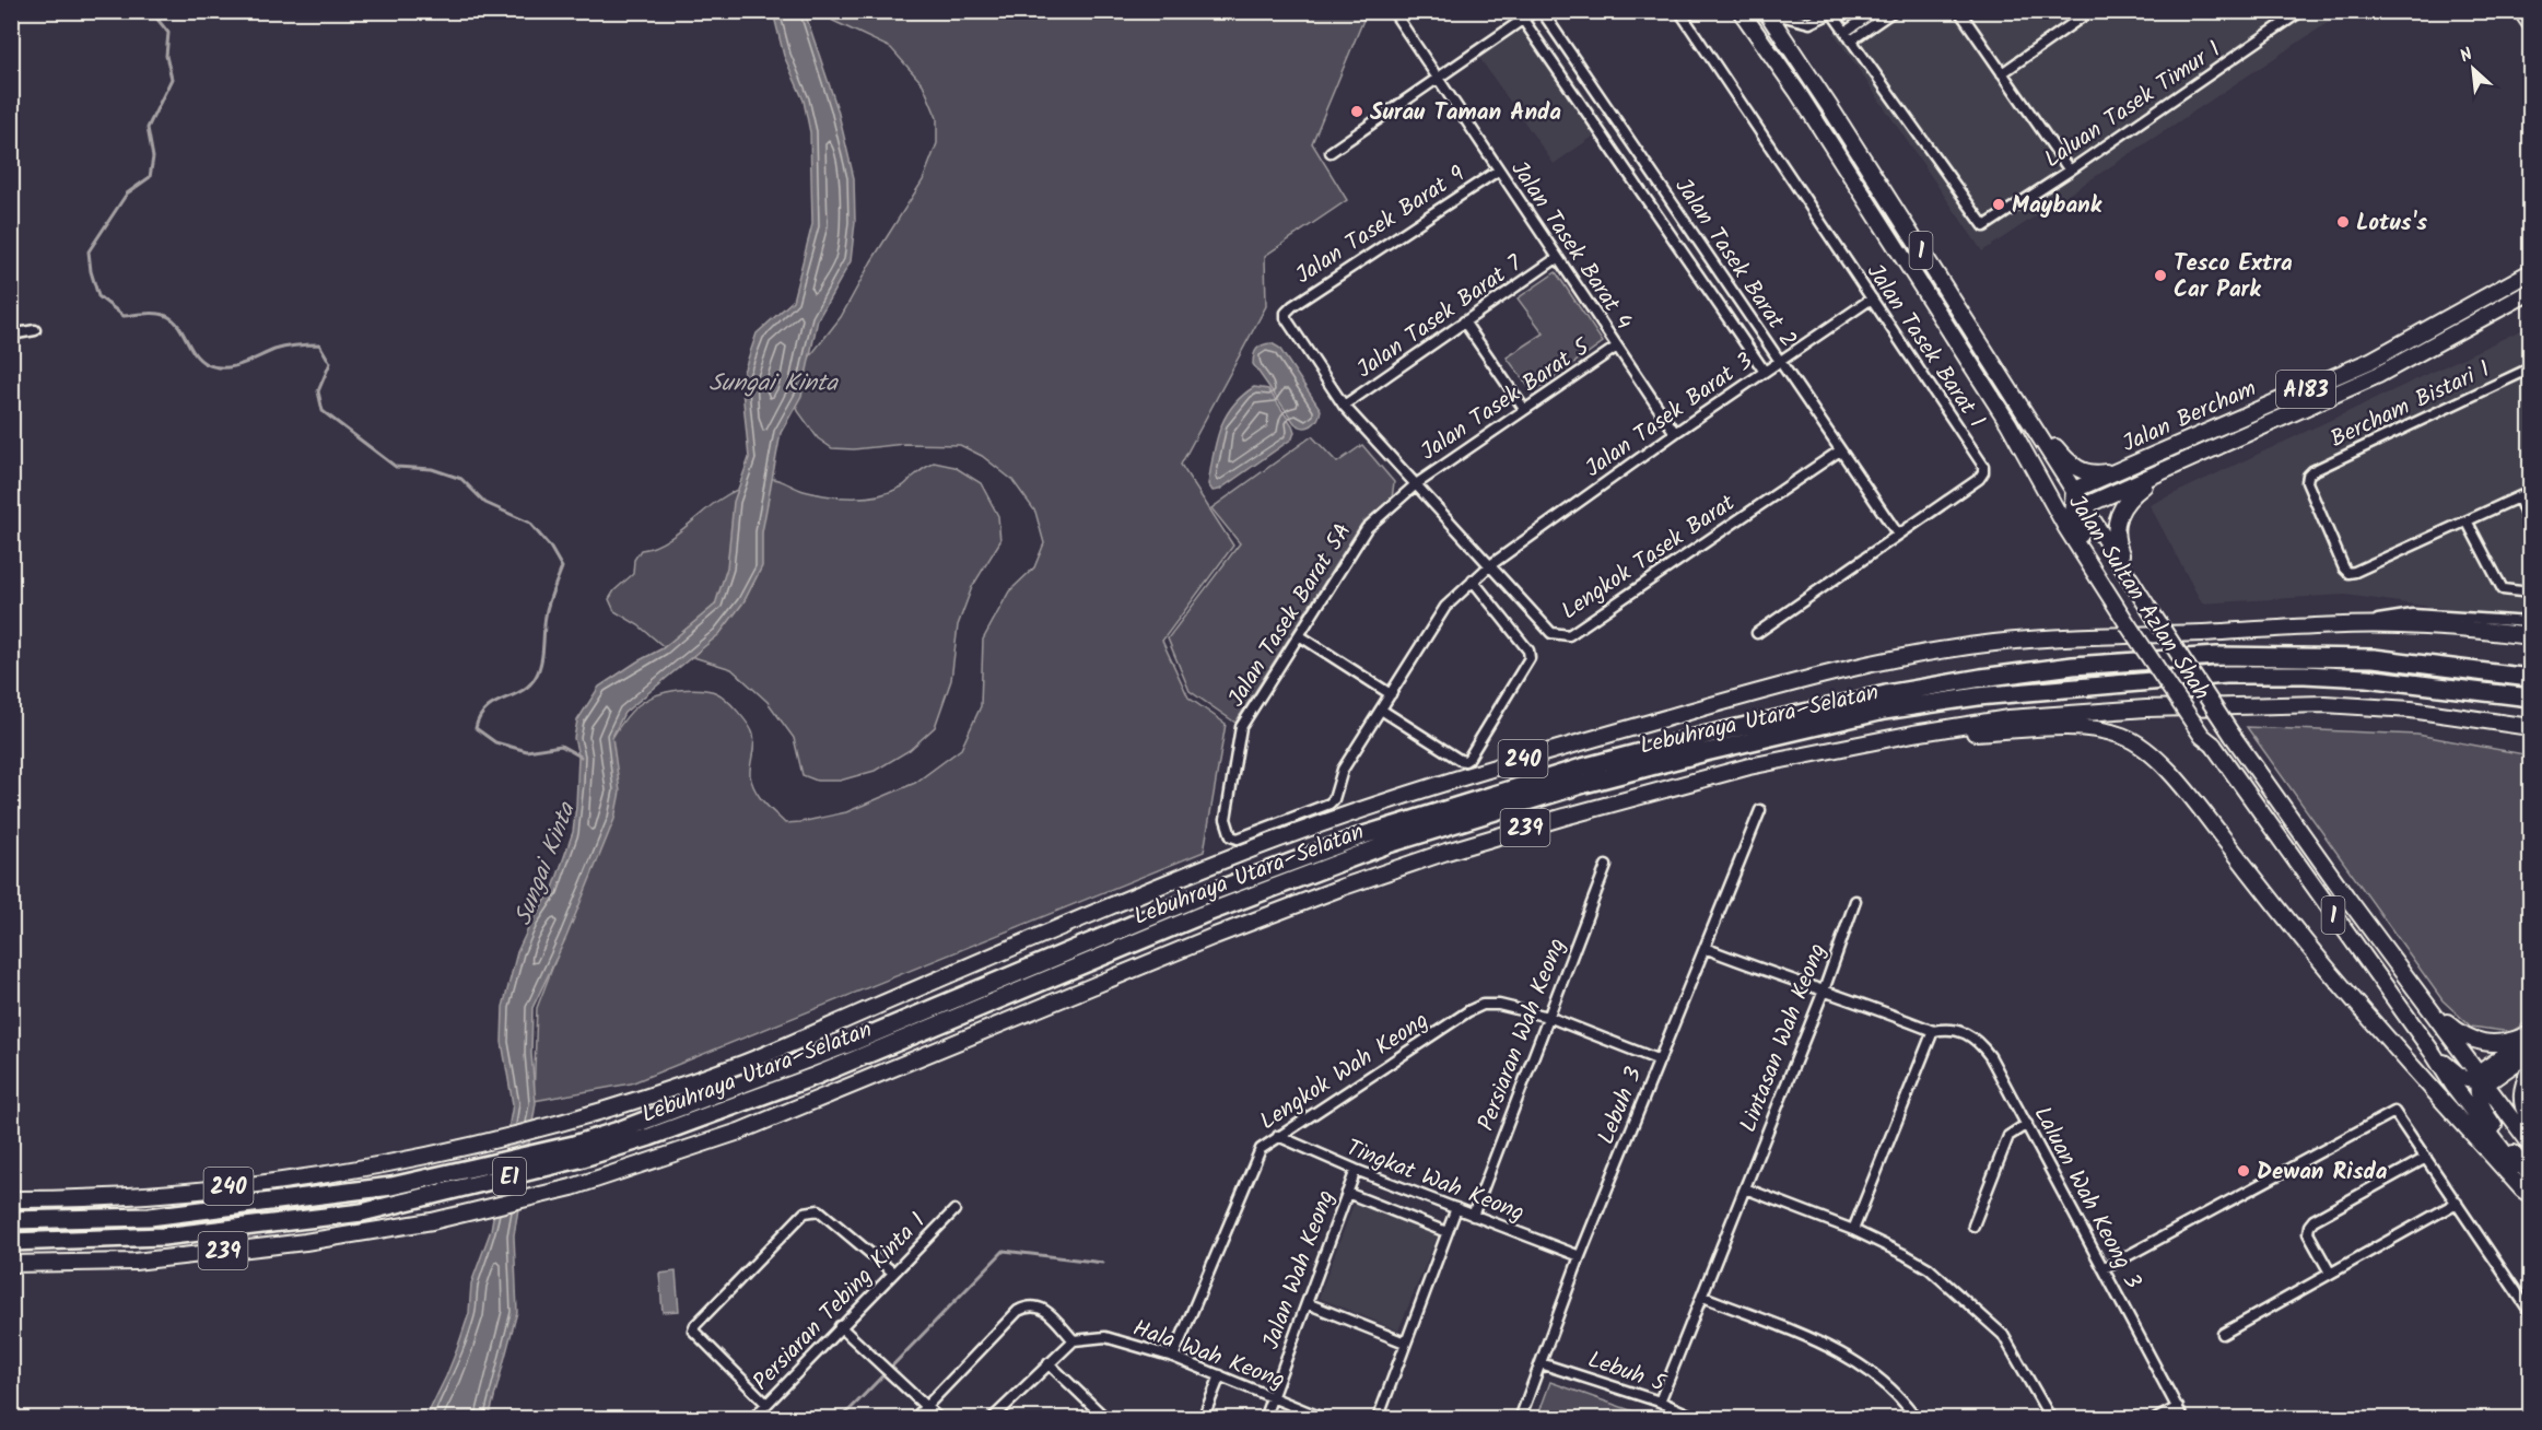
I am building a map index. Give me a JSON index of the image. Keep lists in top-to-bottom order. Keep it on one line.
{"streets":{"highway":["Lebuhraya Utara–Selatan","E1"],"main road":["1","A183","Jalan Bercham","Jalan Sultan Azlan Shah","240","239"],"street":["Laluan Tasek Timur 1","Jalan Tasek Barat 9","Jalan Tasek Barat 4","Jalan Tasek Barat 2","Jalan Tasek Barat 7","Jalan Tasek Barat 1","Jalan Tasek Barat 5","Bercham Bistari 1","Jalan Tasek Barat 3","Lengkok Tasek Barat","Jalan Tasek Barat 5A","Persiaran Wah Keong","Lintasan Wah Keong","Lengkok Wah Keong","Lebuh 3","Tingkat Wah Keong","Laluan Wah Keong 3","Jalan Wah Keong","Persiaran Tebing Kinta 1","Hala Wah Keong","Lebuh 5"]},"crossings":[["Jalan Tasek Barat 9","Jalan Tasek Barat 4"],["Jalan Tasek Barat 9","Lengkok Tasek Barat"],["Jalan Tasek Barat 4","Jalan Tasek Barat 7"],["Jalan Tasek Barat 4","Jalan Tasek Barat 5"],["Jalan Tasek Barat 4","Jalan Tasek Barat 3"],["Jalan Tasek Barat 2","Jalan Tasek Barat 1"],["Jalan Tasek Barat 2","Jalan Tasek Barat 3"],["Jalan Tasek Barat 2","Lengkok Tasek Barat"],["Jalan Tasek Barat 7","Lengkok Tasek Barat"],["Jalan Tasek Barat 1","Jalan Tasek Barat 3"],["Jalan Tasek Barat 5","Lengkok Tasek Barat"],["Jalan Tasek Barat 5","Jalan Tasek Barat 5A"],["Jalan Tasek Barat 3","Lengkok Tasek Barat"],["Jalan Tasek Barat 3","Jalan Tasek Barat 5A"],["Jalan Bercham","Jalan Sultan Azlan Shah"],["Lengkok Tasek Barat","Jalan Tasek Barat 5A"],["Persiaran Wah Keong","Lengkok Wah Keong"],["Persiaran Wah Keong","Tingkat Wah Keong"],["Lintasan Wah Keong","Laluan Wah Keong 3"],["Lintasan Wah Keong","Lebuh 5"],["Lengkok Wah Keong","Lebuh 3"],["Lengkok Wah Keong","Tingkat Wah Keong"],["Lengkok Wah Keong","Hala Wah Keong"],["Lebuh 3","Tingkat Wah Keong"],["Lebuh 3","Laluan Wah Keong 3"],["Lebuh 3","Lebuh 5"],["Tingkat Wah Keong","Jalan Wah Keong"],["Jalan Wah Keong","Hala Wah Keong"]],"water":["Sungai Kinta"],"places":["Surau Taman Anda","Maybank","Lotus's","Tesco Extra Car Park","Dewan Risda"],"north":"top left"}
